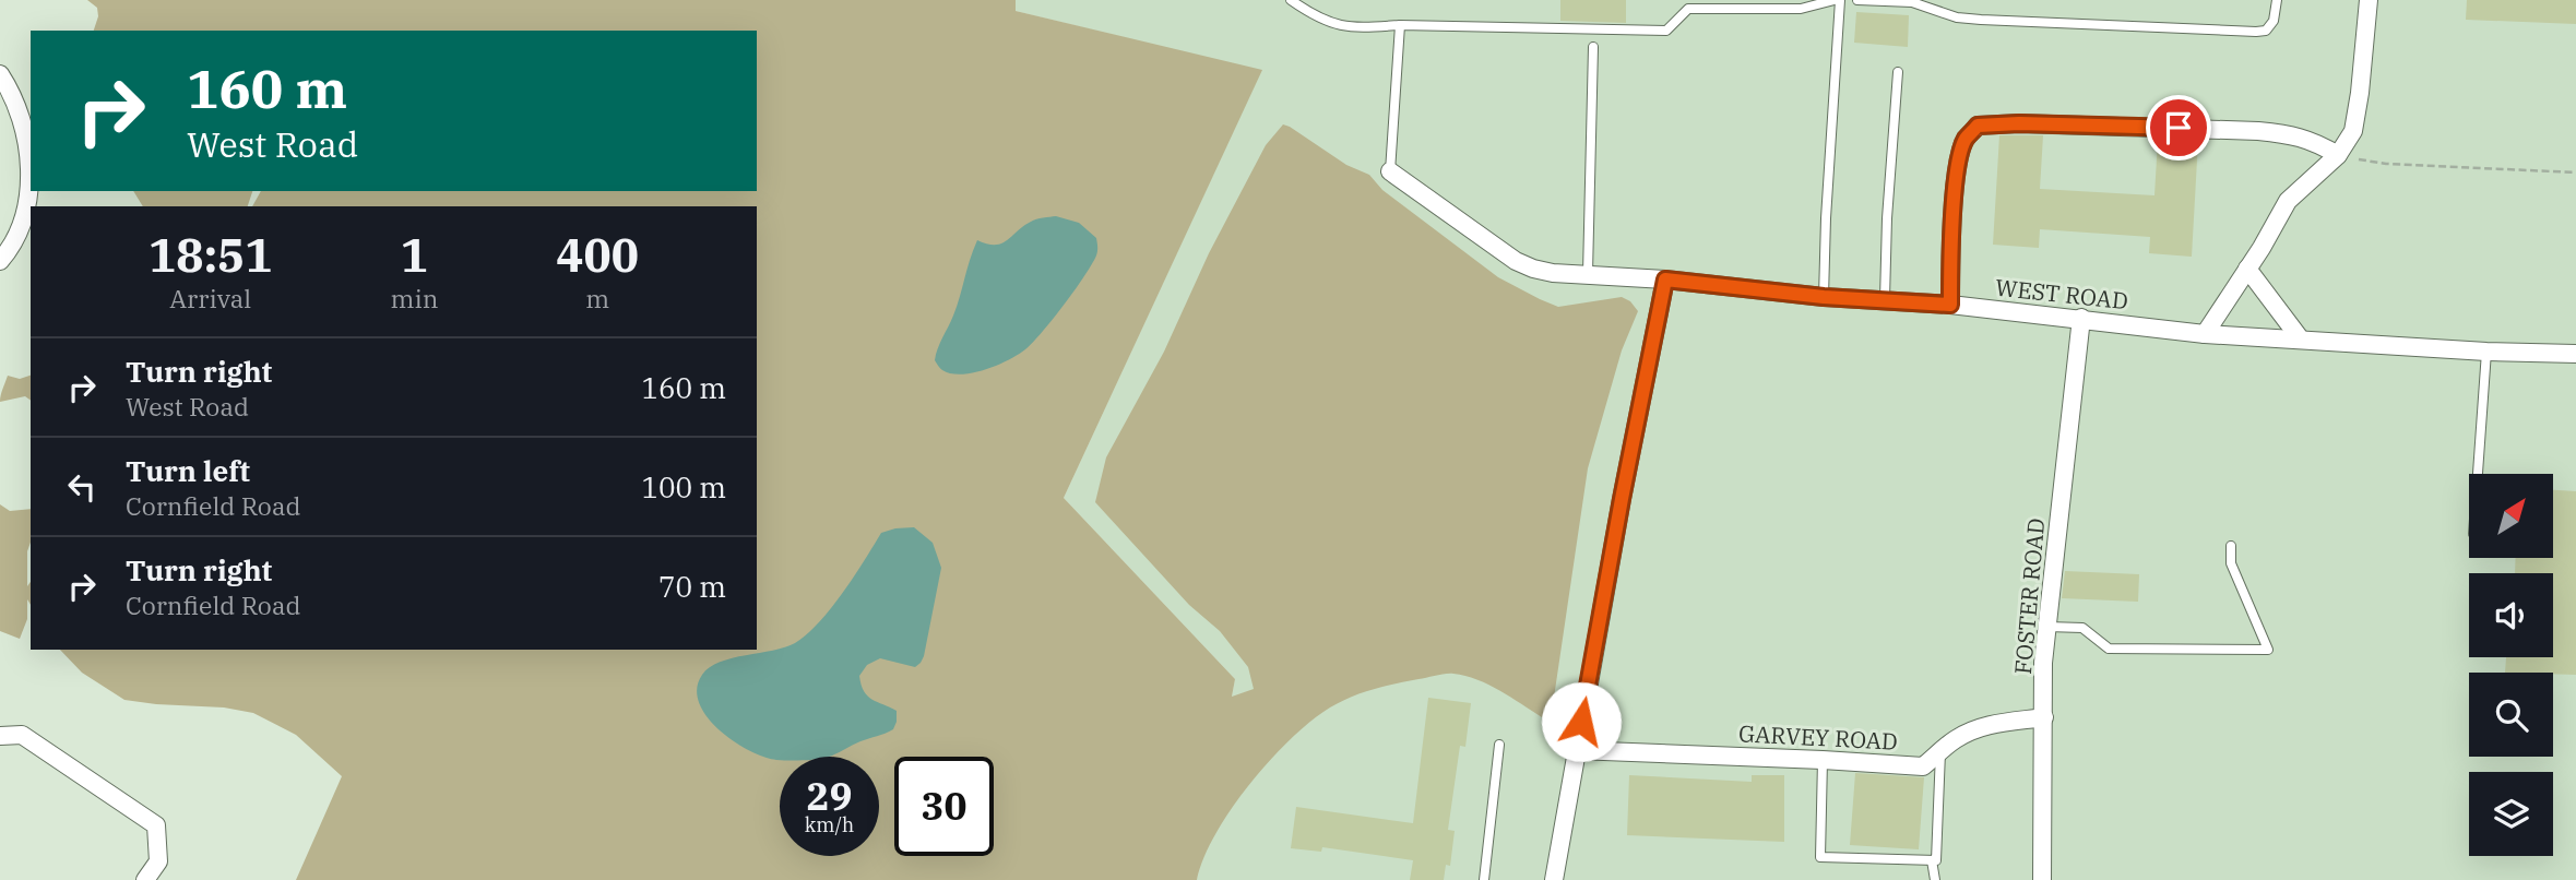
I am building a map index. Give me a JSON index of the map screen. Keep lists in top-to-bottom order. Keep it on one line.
{"streets":{"street":["WEST ROAD","FOSTER ROAD","GARVEY ROAD"]},"crossings":[["WEST ROAD","FOSTER ROAD"],["FOSTER ROAD","GARVEY ROAD"]],"north":"top right","page":{"turn":["160 m","West Road"],"eta":["18:51","Arrival","1","min","400","m"],"list":[{"name":"Turn right","note":"West Road","value":"160 m"},{"name":"Turn left","note":"Cornfield Road","value":"100 m"},{"name":"Turn right","note":"Cornfield Road","value":"70 m"}],"speed":"29 km/h","limit":"30"}}
